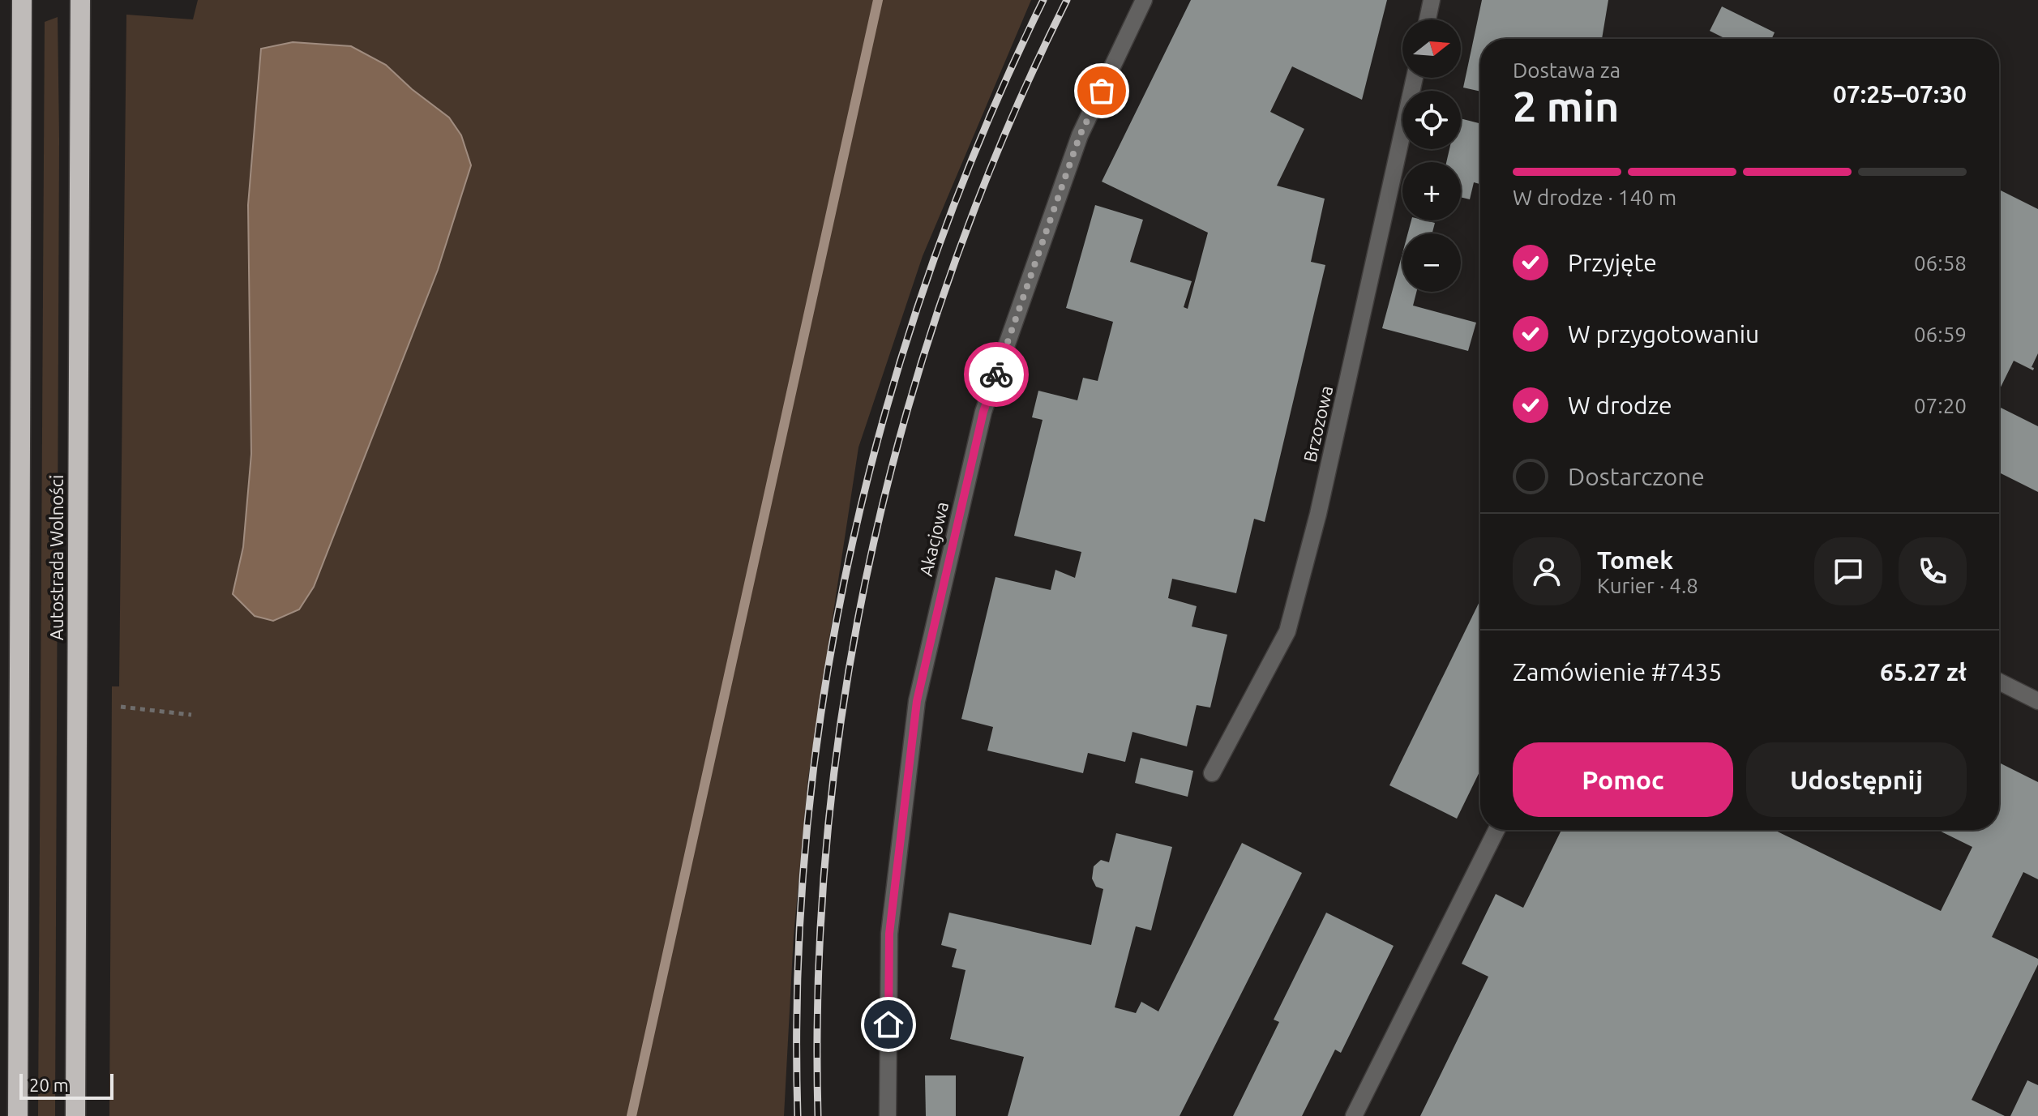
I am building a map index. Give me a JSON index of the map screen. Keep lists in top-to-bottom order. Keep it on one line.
{"streets":{"highway":["Autostrada Wolności"],"street":["Brzozowa","Akacjowa"]},"scale_bar":"20 m","north":"right","page":{"map_buttons":["+","−"],"heading":["2 min","Dostawa za","07:25–07:30"],"panel":["Tomek","Kurier · 4.8","Zamówienie #7435","65.27 zł"],"bar":"W drodze · 140 m","list":[["Przyjęte","06:58"],["W przygotowaniu","06:59"],["W drodze","07:20"],"Dostarczone"],"buttons":["Pomoc","Udostępnij"],"scale":"20 m"}}
